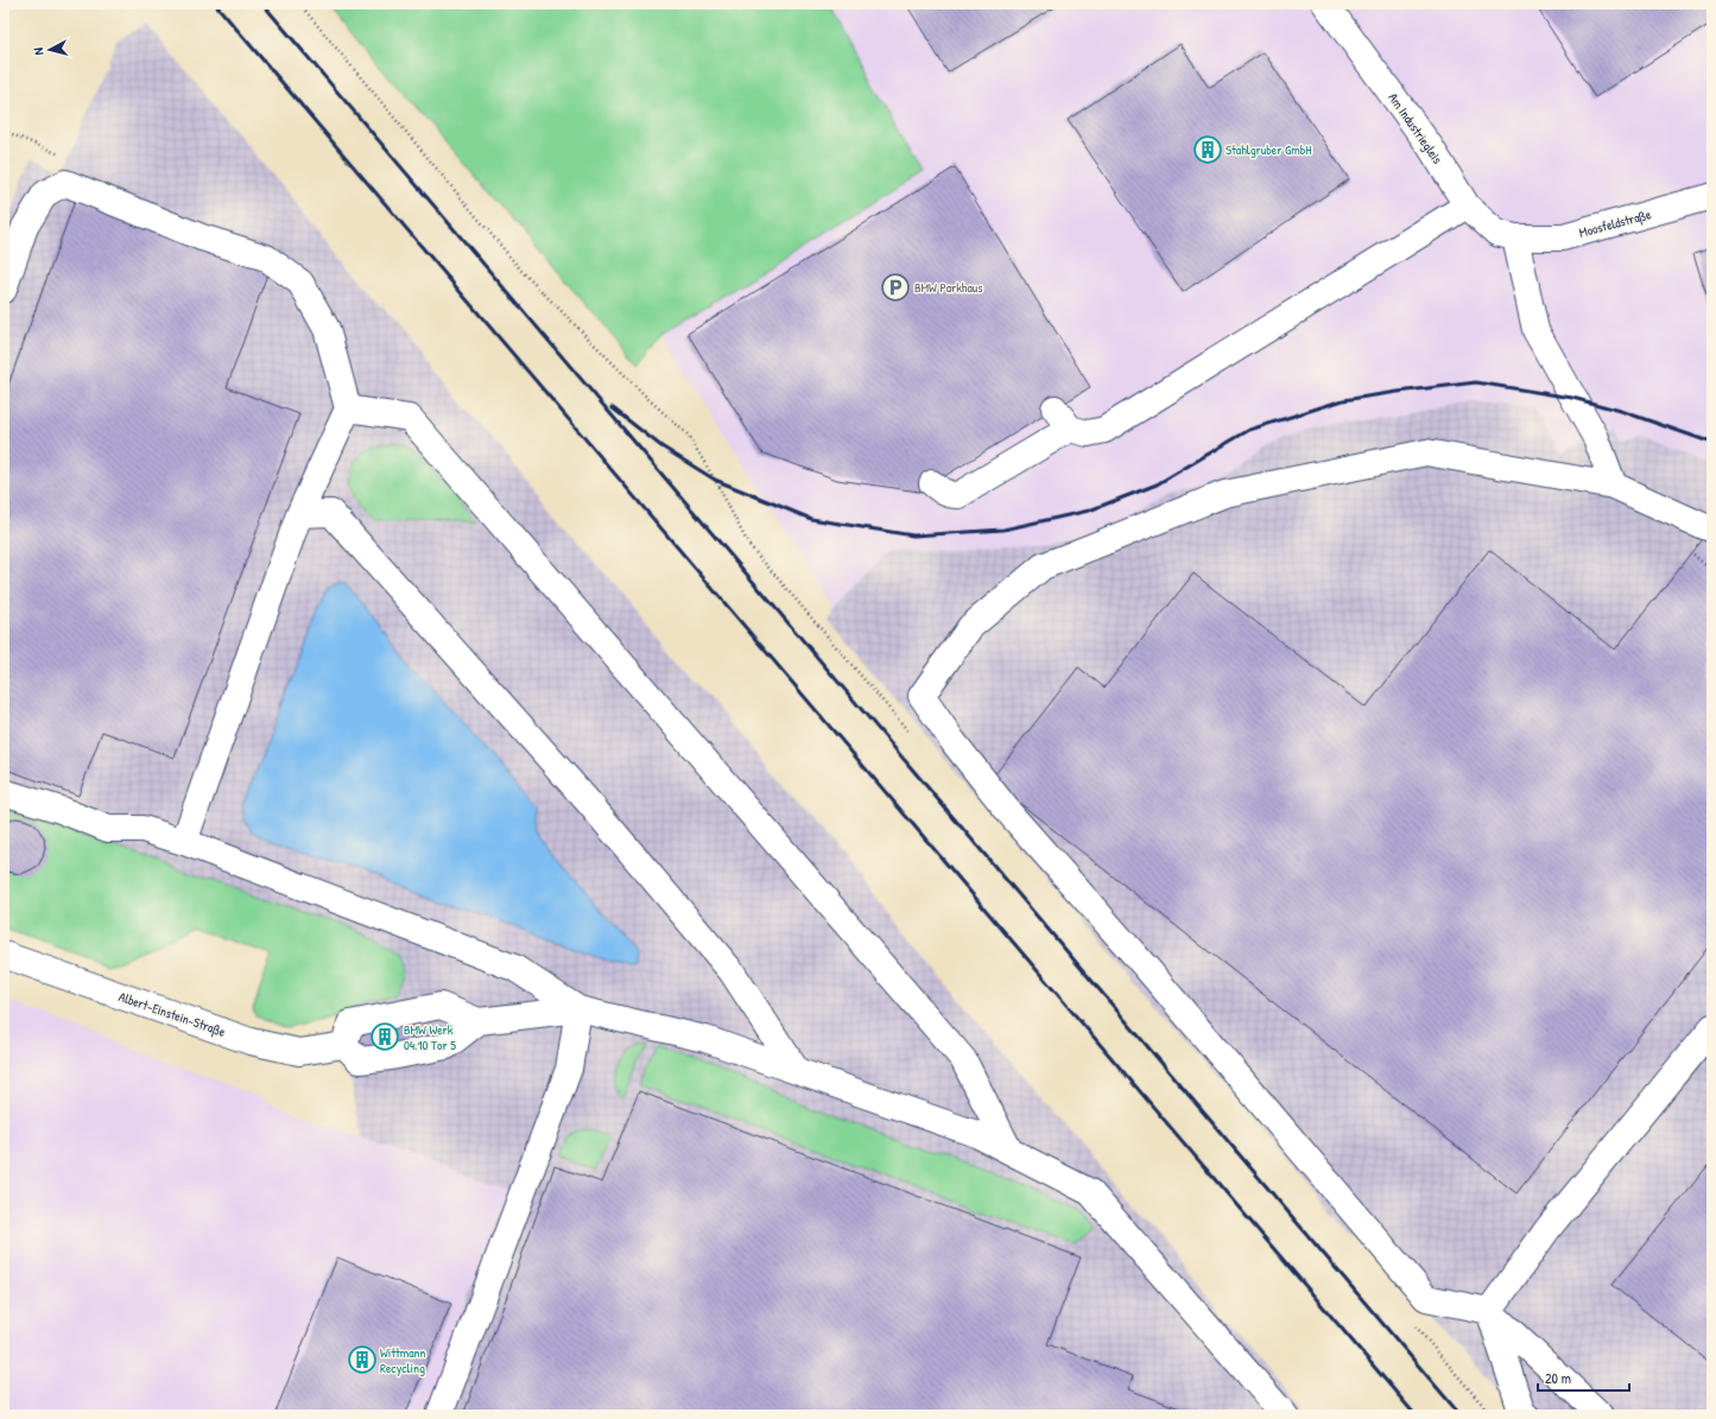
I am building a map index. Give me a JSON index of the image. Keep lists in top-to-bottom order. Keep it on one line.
{"streets":{"street":["Am Industriegleis","Moosfeldstraße","Albert-Einstein-Straße"]},"crossings":[["Am Industriegleis","Moosfeldstraße"]],"places":{"building":["Stahlgruber GmbH","BMW Werk 04.10 Tor 5","Wittmann Recycling"],"parking":["BMW Parkhaus"]},"scale_bar":"20 m","north":"left"}
